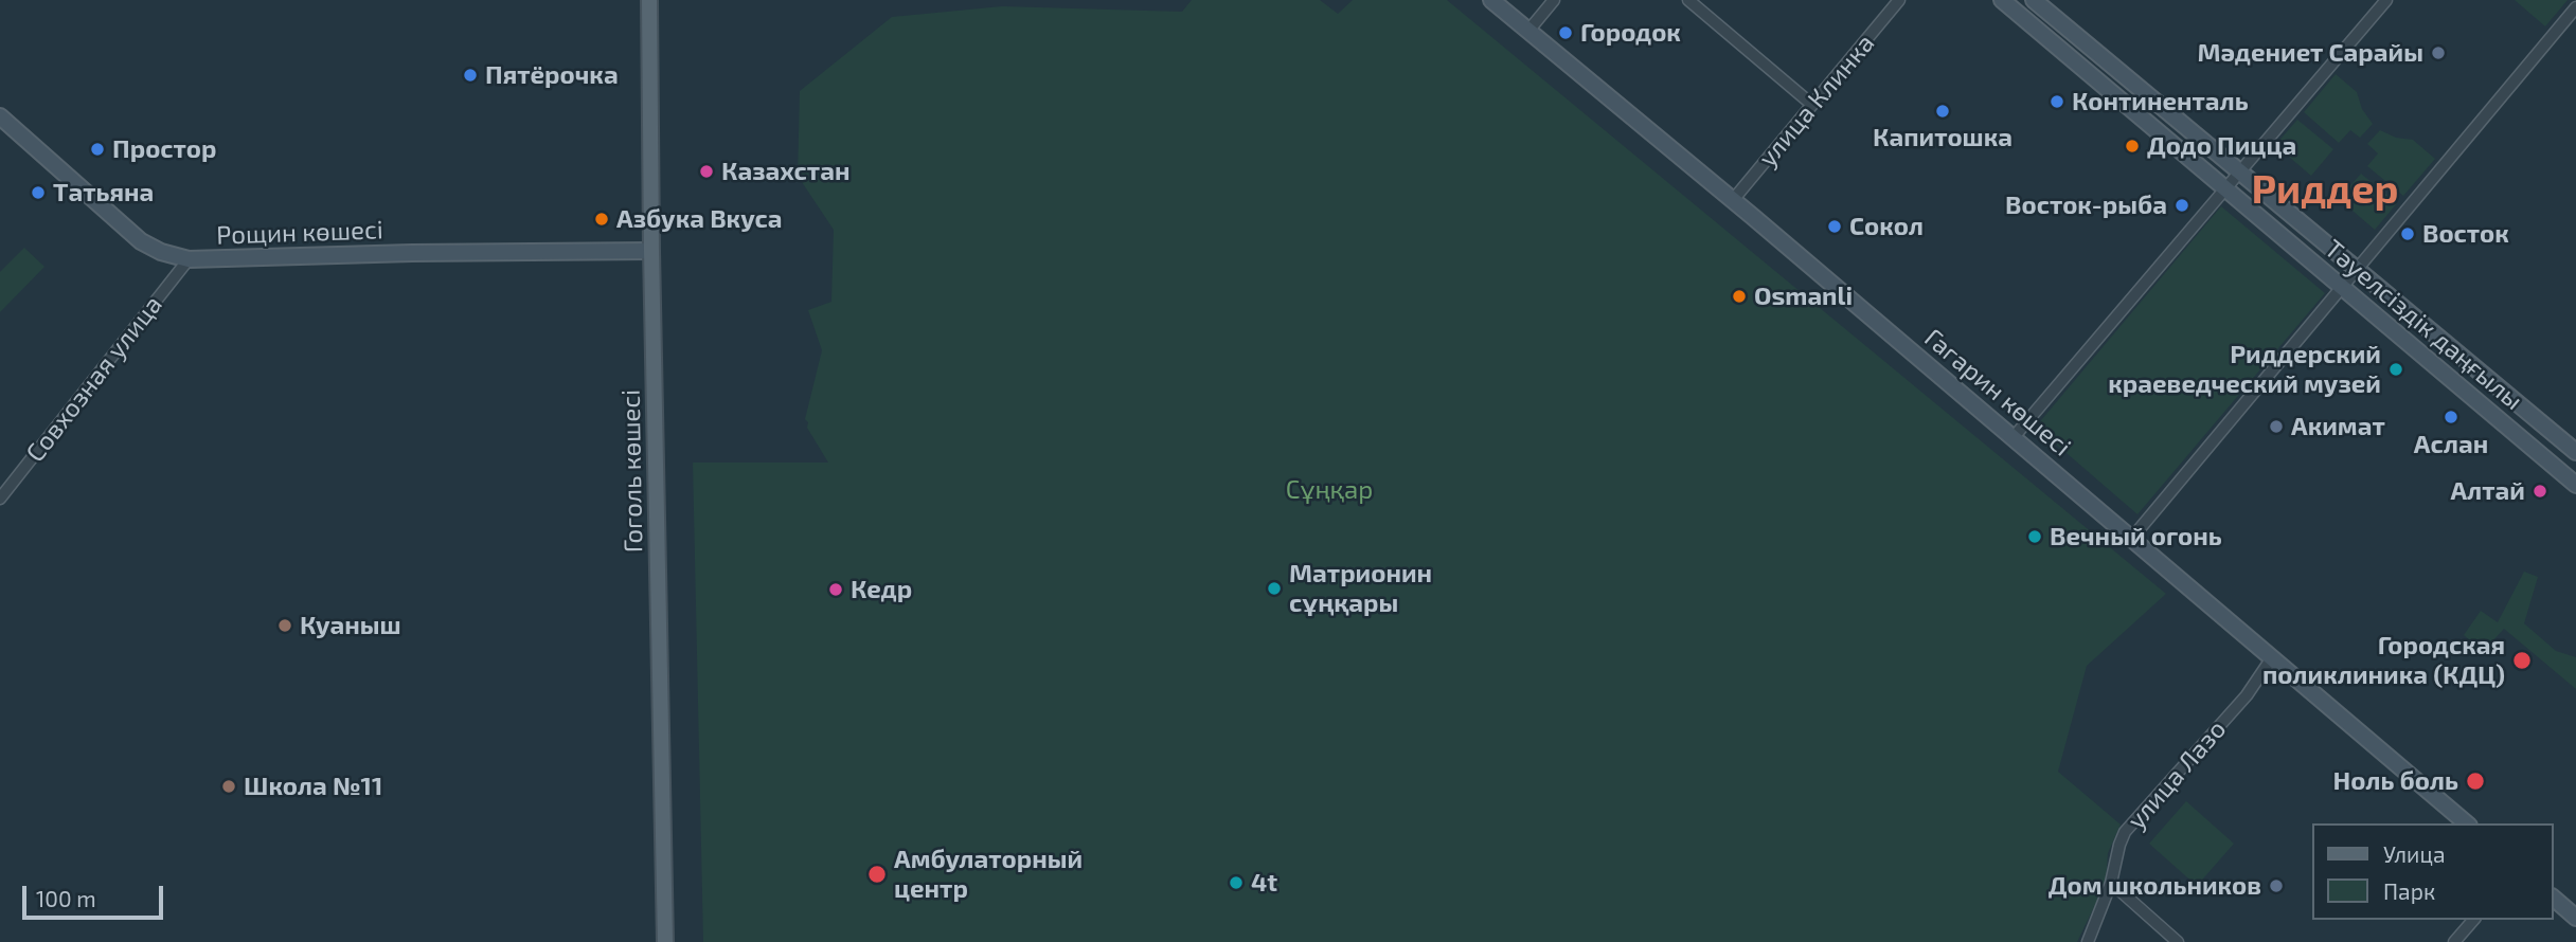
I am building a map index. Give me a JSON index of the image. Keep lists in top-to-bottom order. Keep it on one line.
{"streets":{"main road":["Гоголь көшесі"],"street":["улица Клинка","Рощин көшесі","Тәуелсіздік даңғылы","Совхозная улица","Гагарин көшесі","улица Лазо"]},"crossings":[["улица Клинка","Гагарин көшесі"],["Рощин көшесі","Совхозная улица"],["Рощин көшесі","Гоголь көшесі"],["Гагарин көшесі","улица Лазо"]],"districts":["Риддер"],"parks":["Сұңқар"],"places":["Городок","Мәдениет Сарайы","Пятёрочка","Континенталь","Капитошка","Додо Пицца","Простор","Казахстан","Татьяна","Восток-рыба","Азбука Вкуса","Сокол","Восток","Osmanli","Риддерский краеведческий музей","Аслан","Акимат","Алтай","Вечный огонь","Матрионин сұңқары","Кедр","Куаныш","Городская поликлиника (КДЦ)","Ноль боль","Школа №11","Амбулаторный центр","4t","Дом школьников"],"legend":["Улица","Парк"],"scale_bar":"100 m"}
